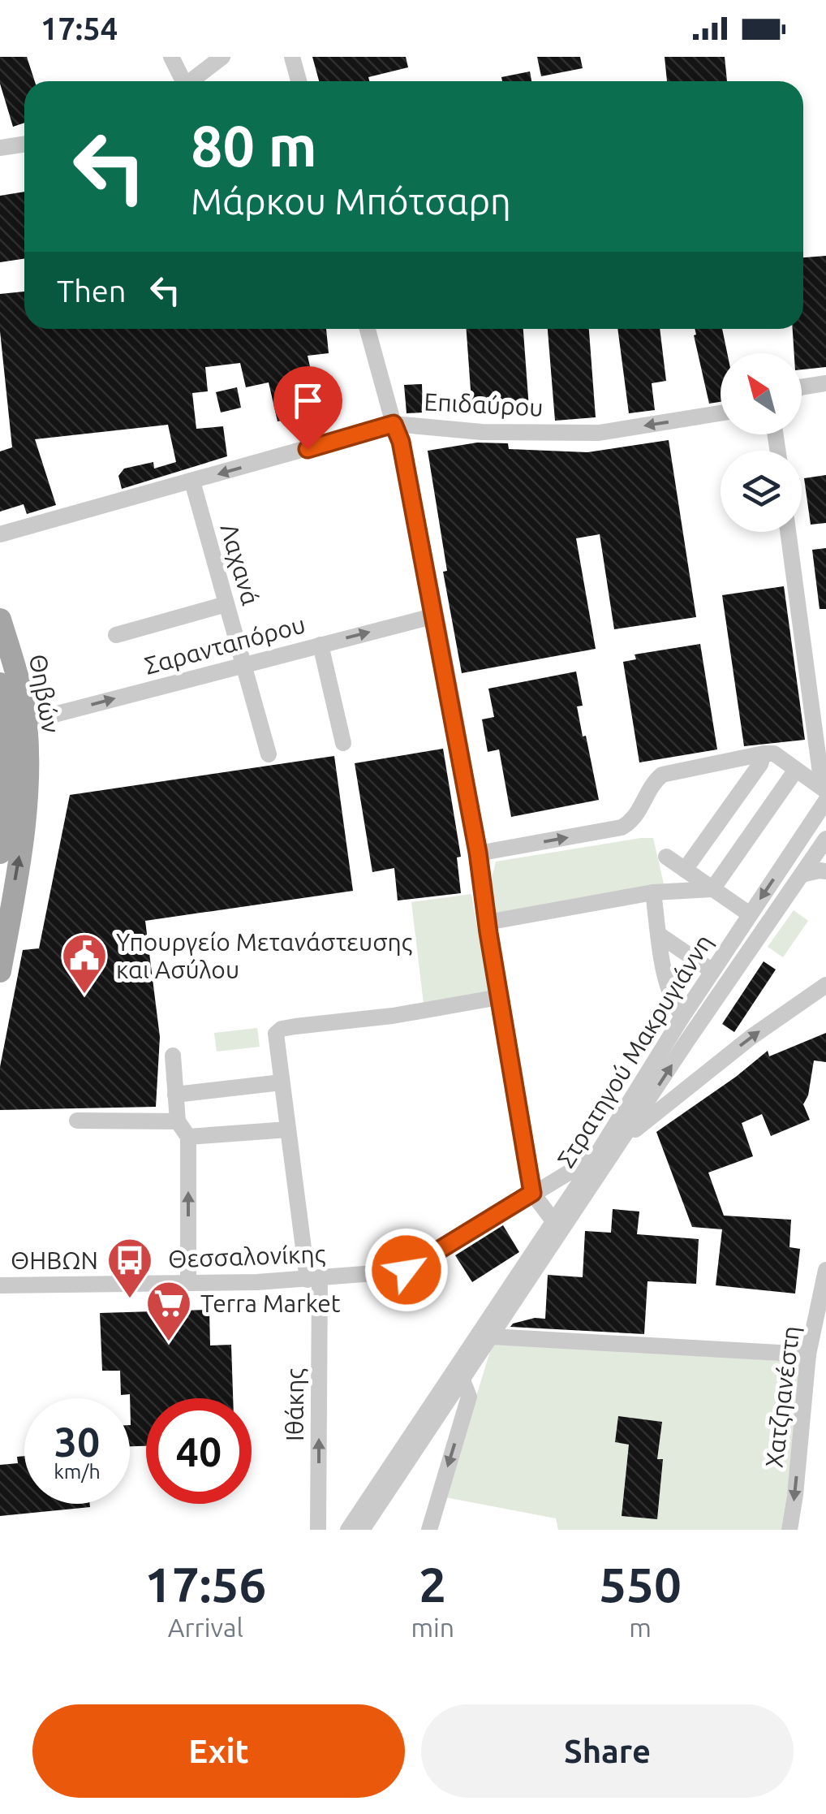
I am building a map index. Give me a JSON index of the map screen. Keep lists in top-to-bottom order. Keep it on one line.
{"streets":{"main road":["Θηβών"],"street":["Επιδαύρου","Λαχανά","Σαρανταπόρου","Στρατηγού Μακρυγιάννη","Θεσσαλονίκης","Χατζηανέστη","Ιθάκης"]},"crossings":[["Επιδαύρου","Λαχανά"],["Λαχανά","Σαρανταπόρου"],["Σαρανταπόρου","Θηβών"],["Στρατηγού Μακρυγιάννη","Θεσσαλονίκης"],["Θεσσαλονίκης","Ιθάκης"]],"one_way":["Επιδαύρου","Χατζηανέστη"],"places":{"public building":["Υπουργείο Μετανάστευσης και Ασύλου"],"bus stop":["ΘΗΒΩΝ"],"supermarket":["Terra Market"]},"north":"top left","page":{"status":"17:54","turn":["80 m","Μάρκου Μπότσαρη"],"then":"Then","speed":"30 km/h","limit":"40","eta":["17:56","Arrival","2","min","550","m"],"buttons":["Exit","Share"]}}
